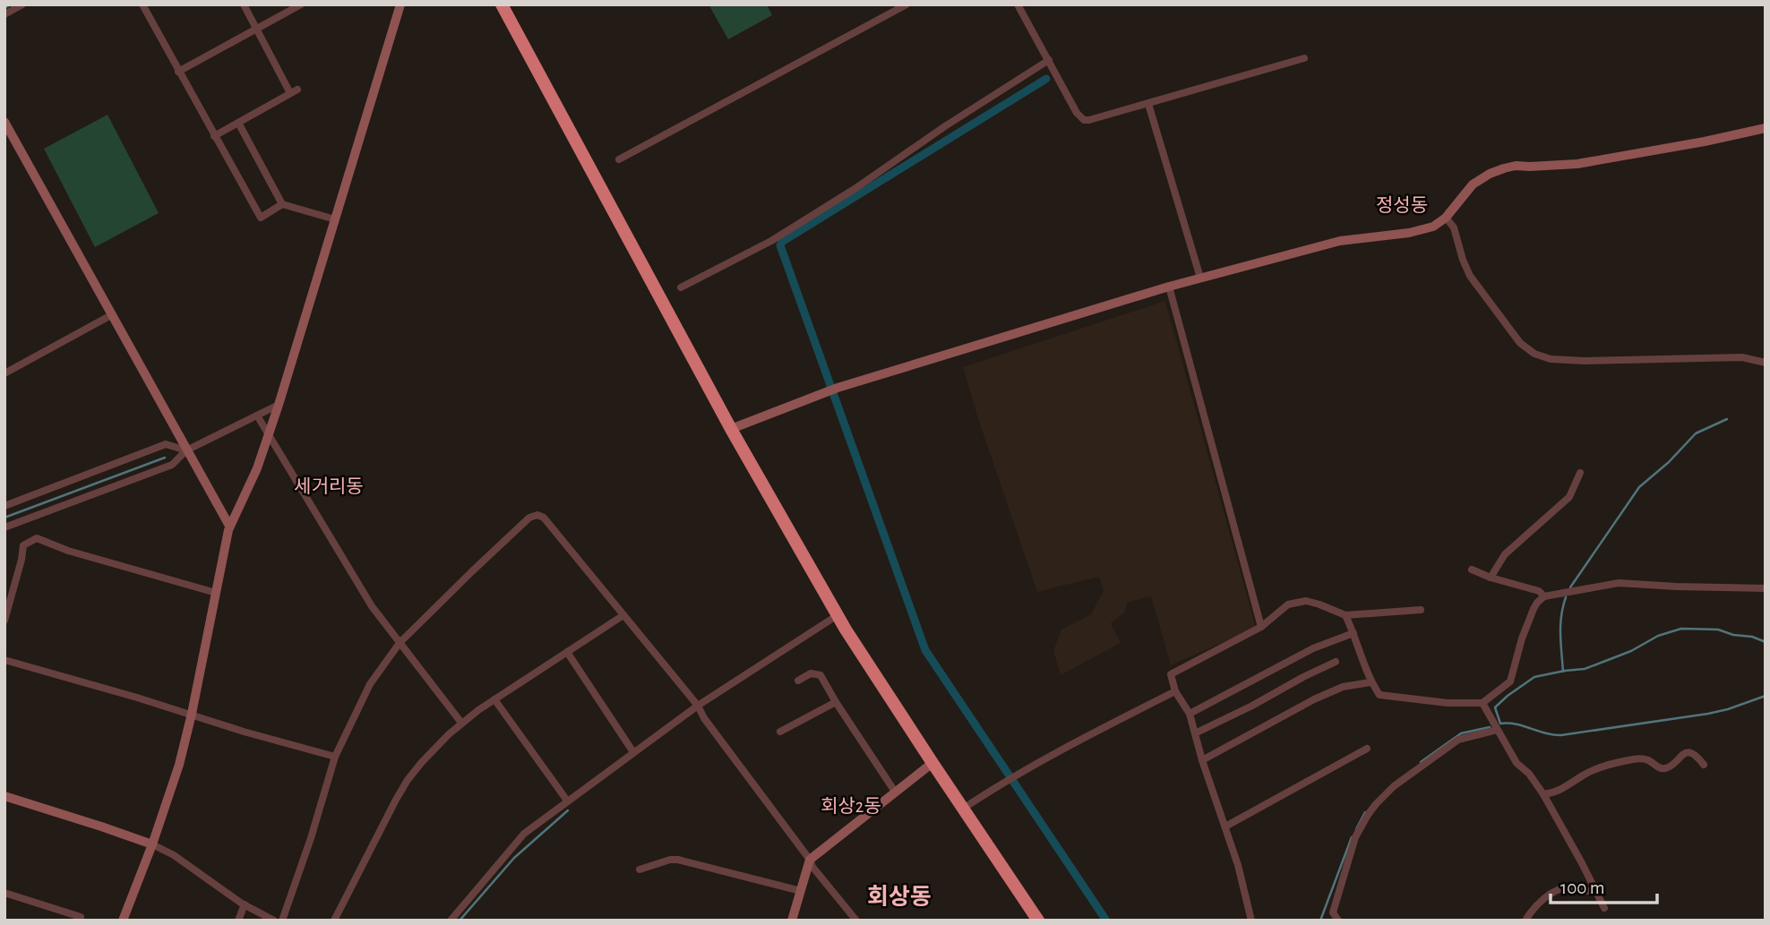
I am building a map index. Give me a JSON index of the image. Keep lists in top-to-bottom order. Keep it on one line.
{"districts":["정성동","세거리동","회상2동","회상동"],"scale_bar":"100 m"}
